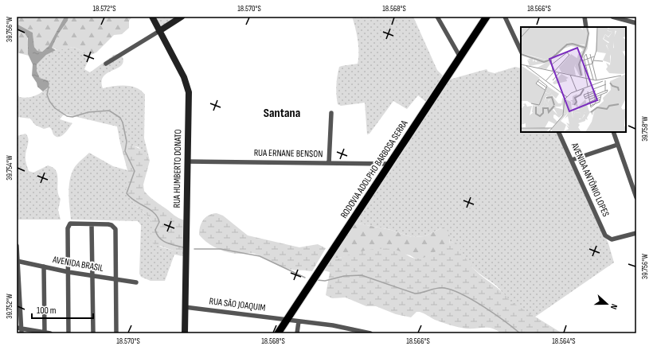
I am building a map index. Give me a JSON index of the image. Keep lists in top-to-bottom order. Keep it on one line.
{"streets":{"main road":["RUA HUMBERTO DONATO","RODOVIA ADOLPHO BARBOSA SERRA"],"street":["RUA ERNANE BENSON","AVENIDA ANTÔNIO LOPES","AVENIDA BRASIL","RUA SÃO JOAQUIM"]},"crossings":[["RUA ERNANE BENSON","RUA HUMBERTO DONATO"],["RUA ERNANE BENSON","RODOVIA ADOLPHO BARBOSA SERRA"],["RUA HUMBERTO DONATO","RUA SÃO JOAQUIM"],["RODOVIA ADOLPHO BARBOSA SERRA","RUA SÃO JOAQUIM"]],"districts":["Santana"],"scale_bar":"100 m","north":"right","coordinates":["18.572°S","18.570°S","18.568°S","18.566°S","39.756°W","39.758°W","39.754°W","39.752°W","18.564°S"]}
